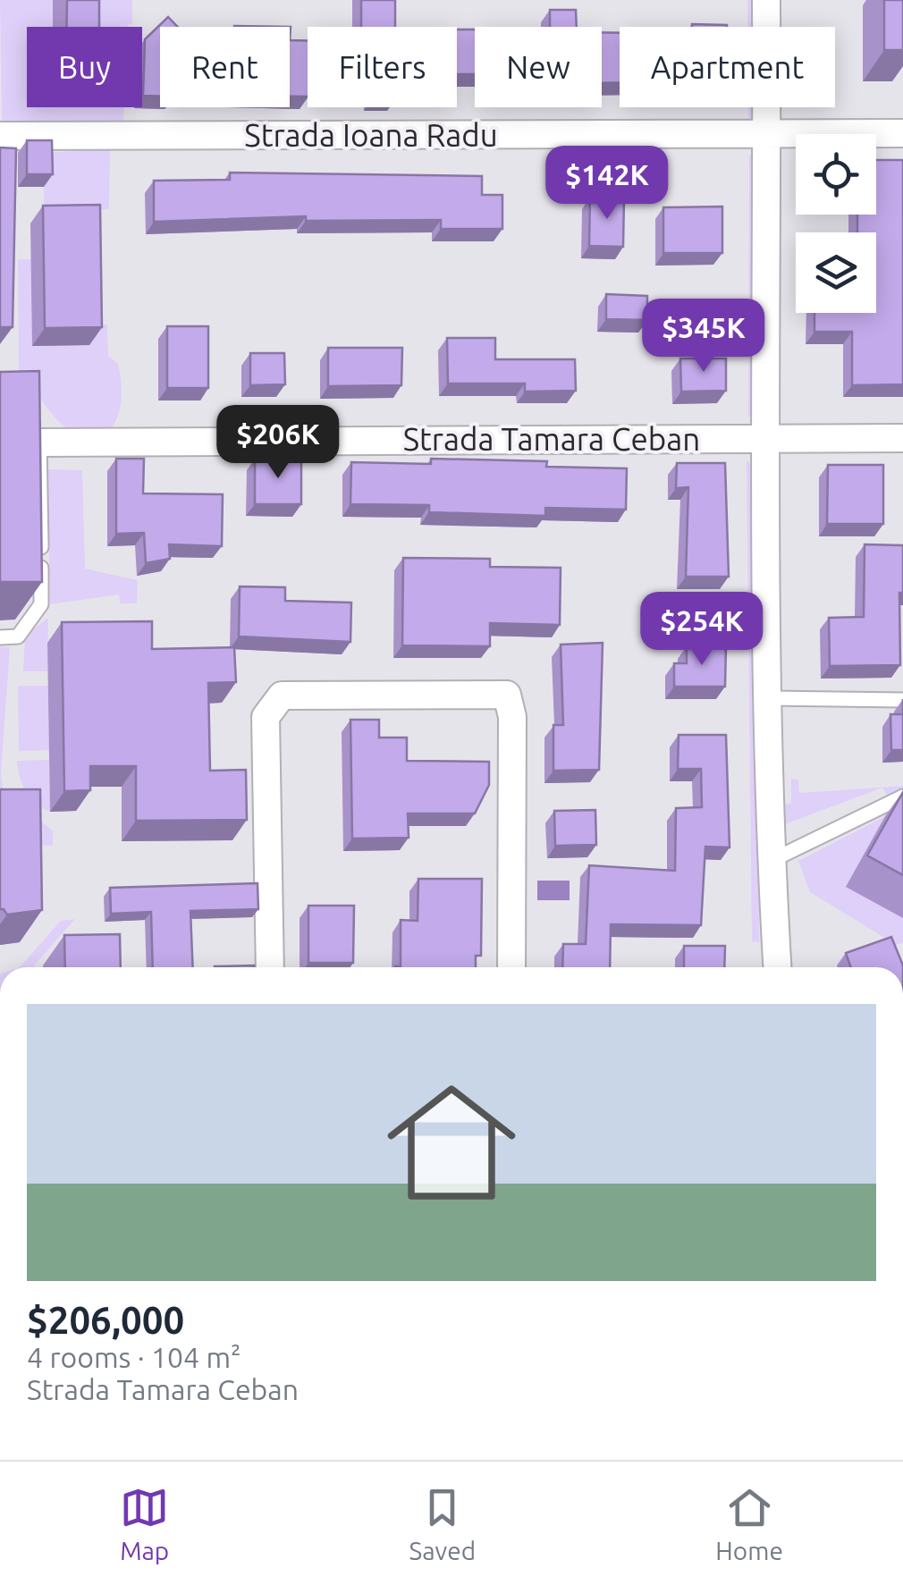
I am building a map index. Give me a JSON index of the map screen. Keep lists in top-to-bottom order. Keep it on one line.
{"streets":{"street":["Strada Ioana Radu","Strada Tamara Ceban"]},"page":{"chip":["Buy","Rent","Filters","New","Apartment"],"price":["$142K","$345K","$206K","$254K"],"list":[{"name":"$206,000","note":"4 rooms · 104 m² · Strada Tamara Ceban"}],"tabs":["Map","Saved","Home"]}}
